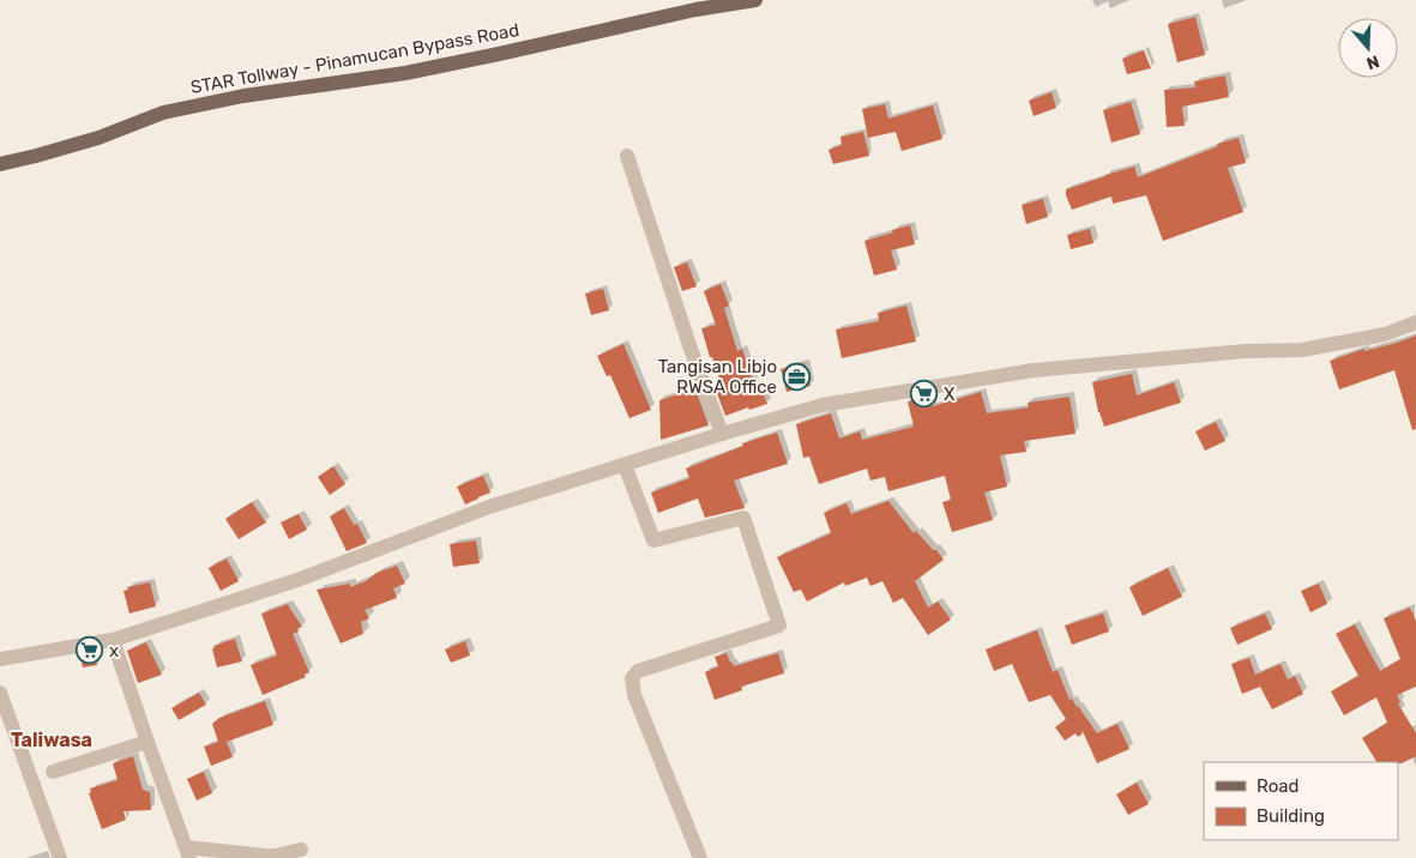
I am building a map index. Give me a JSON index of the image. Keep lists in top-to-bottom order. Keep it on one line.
{"streets":{"main road":["STAR Tollway - Pinamucan Bypass Road"]},"districts":["Taliwasa"],"places":{"office":["Tangisan Libjo RWSA Office"],"supermarket":["X","x"]},"legend":["Road","Building"],"north":"bottom"}
